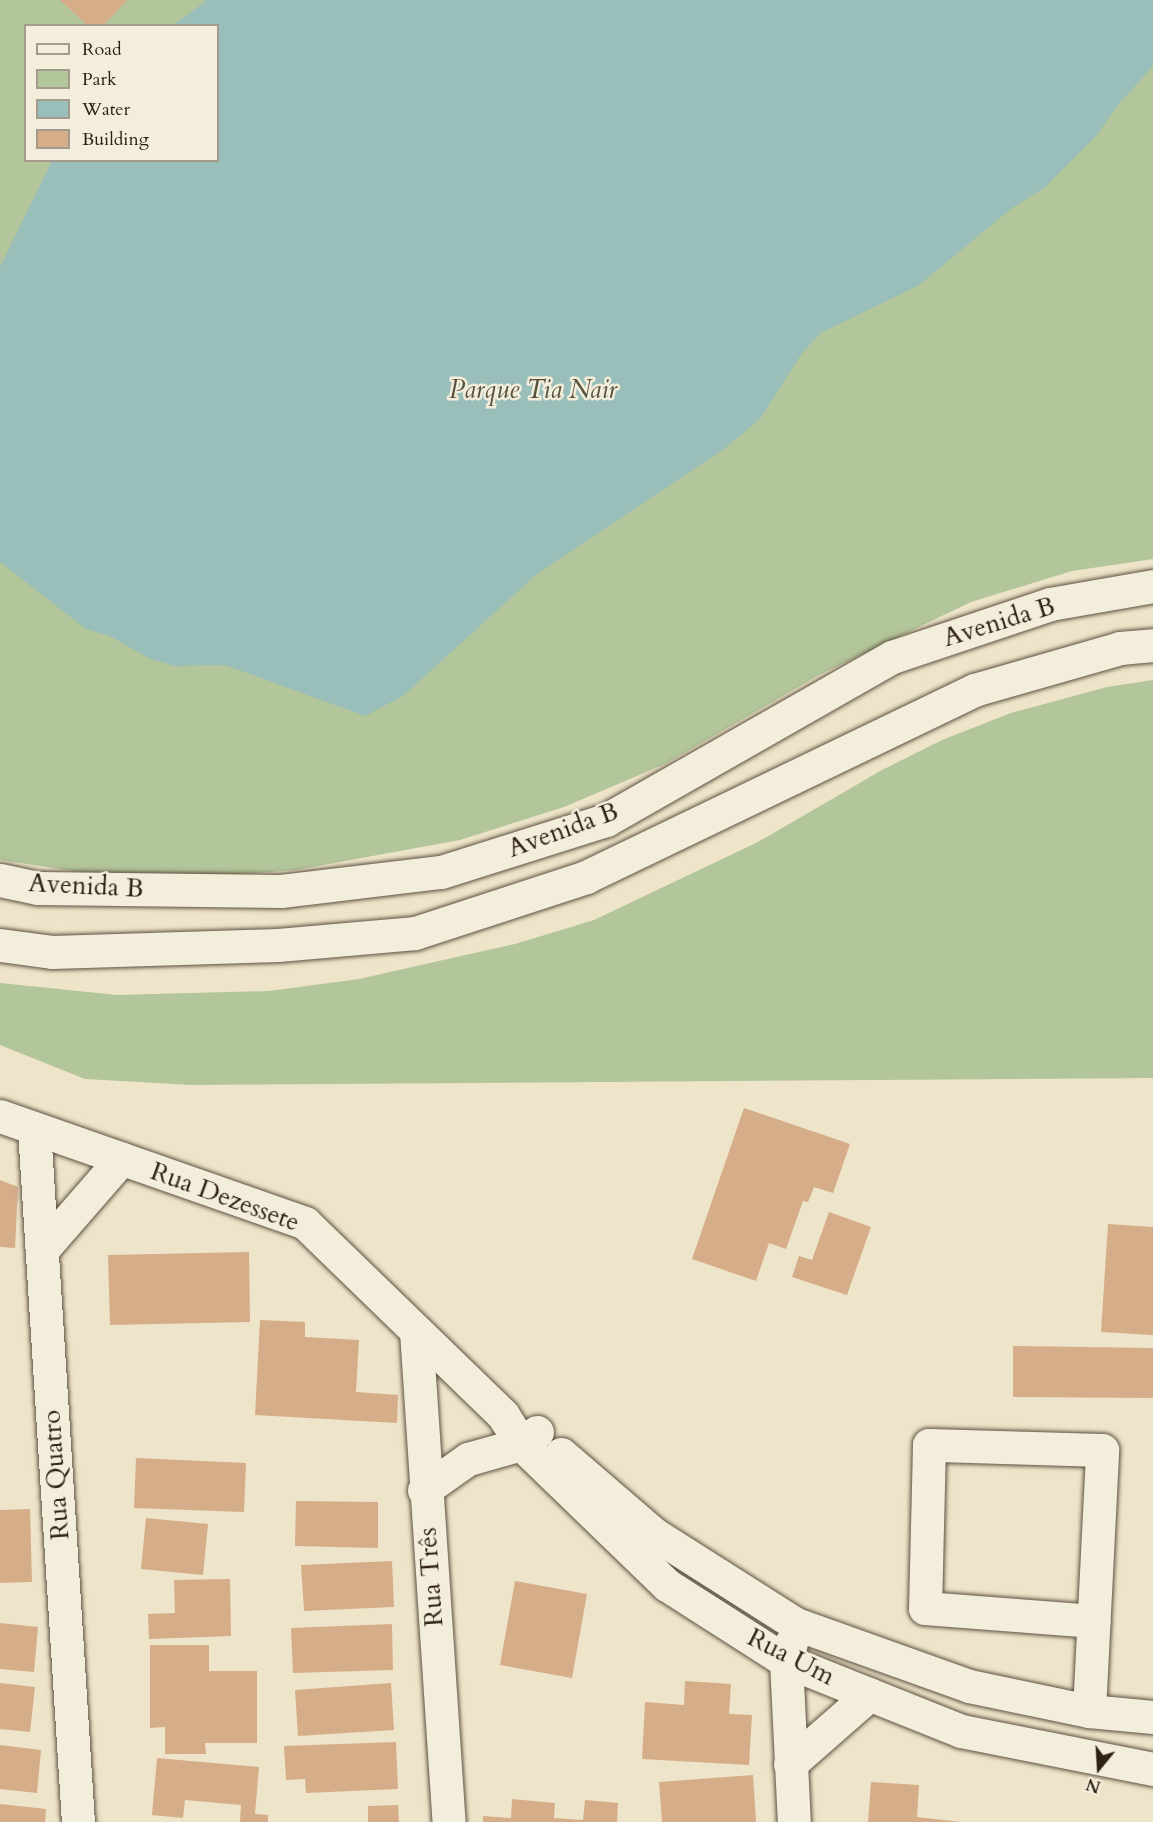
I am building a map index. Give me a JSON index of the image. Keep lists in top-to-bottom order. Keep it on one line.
{"streets":{"street":["Avenida B","Rua Dezessete","Rua Quatro","Rua Três","Rua Um"]},"crossings":[["Rua Dezessete","Rua Quatro"],["Rua Dezessete","Rua Três"],["Rua Dezessete","Rua Um"],["Rua Três","Rua Um"]],"parks":["Parque Tia Nair"],"legend":["Road","Park","Water","Building"],"north":"bottom"}
